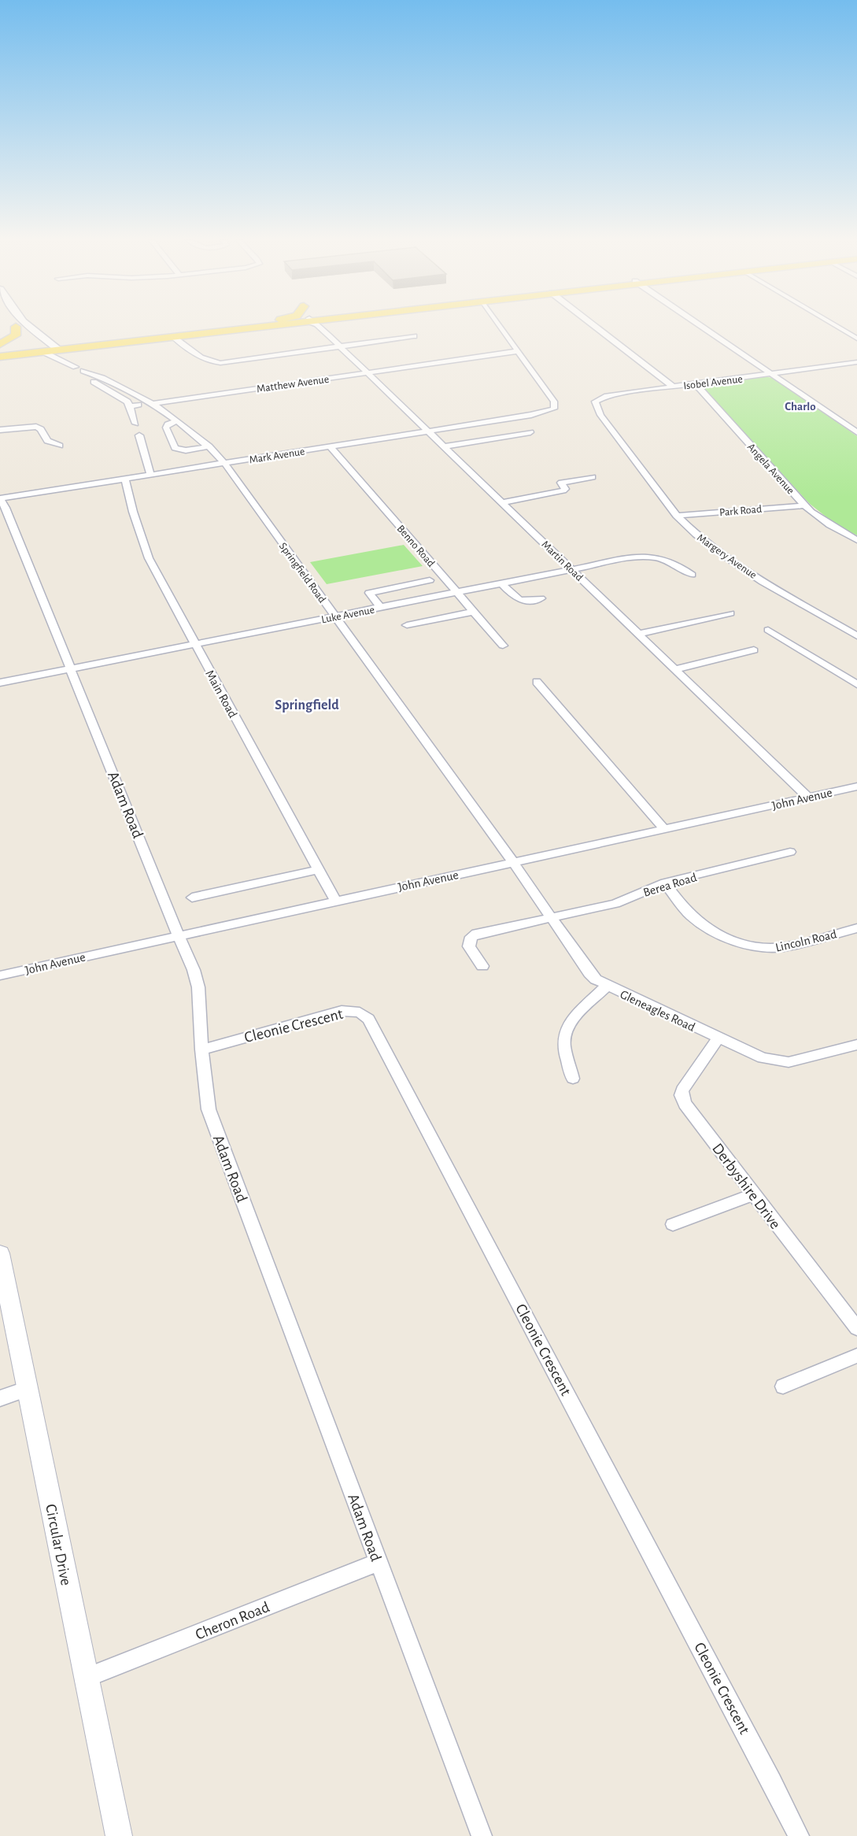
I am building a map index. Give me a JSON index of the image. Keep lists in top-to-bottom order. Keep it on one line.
{"streets":{"street":["Isobel Avenue","Matthew Avenue","Mark Avenue","Angela Avenue","Park Road","Benno Road","Margery Avenue","Martin Road","Springfield Road","Luke Avenue","Main Road","John Avenue","Adam Road","Berea Road","Lincoln Road","Gleneagles Road","Cleonie Crescent","Derbyshire Drive","Circular Drive","Cheron Road"]},"crossings":[["Isobel Avenue","Angela Avenue"],["Isobel Avenue","Margery Avenue"],["Matthew Avenue","Mark Avenue"],["Matthew Avenue","Martin Road"],["Matthew Avenue","Springfield Road"],["Mark Avenue","Benno Road"],["Mark Avenue","Martin Road"],["Mark Avenue","Springfield Road"],["Mark Avenue","Main Road"],["Mark Avenue","Adam Road"],["Angela Avenue","Park Road"],["Park Road","Margery Avenue"],["Benno Road","Luke Avenue"],["Martin Road","Luke Avenue"],["Martin Road","John Avenue"],["Springfield Road","Luke Avenue"],["Springfield Road","John Avenue"],["Springfield Road","Gleneagles Road"],["Luke Avenue","Main Road"],["Luke Avenue","Adam Road"],["Main Road","John Avenue"],["John Avenue","Adam Road"],["John Avenue","Gleneagles Road"],["Adam Road","Cleonie Crescent"],["Adam Road","Cheron Road"],["Berea Road","Lincoln Road"],["Berea Road","Gleneagles Road"],["Gleneagles Road","Derbyshire Drive"],["Circular Drive","Cheron Road"]],"districts":["Charlo","Springfield"]}
